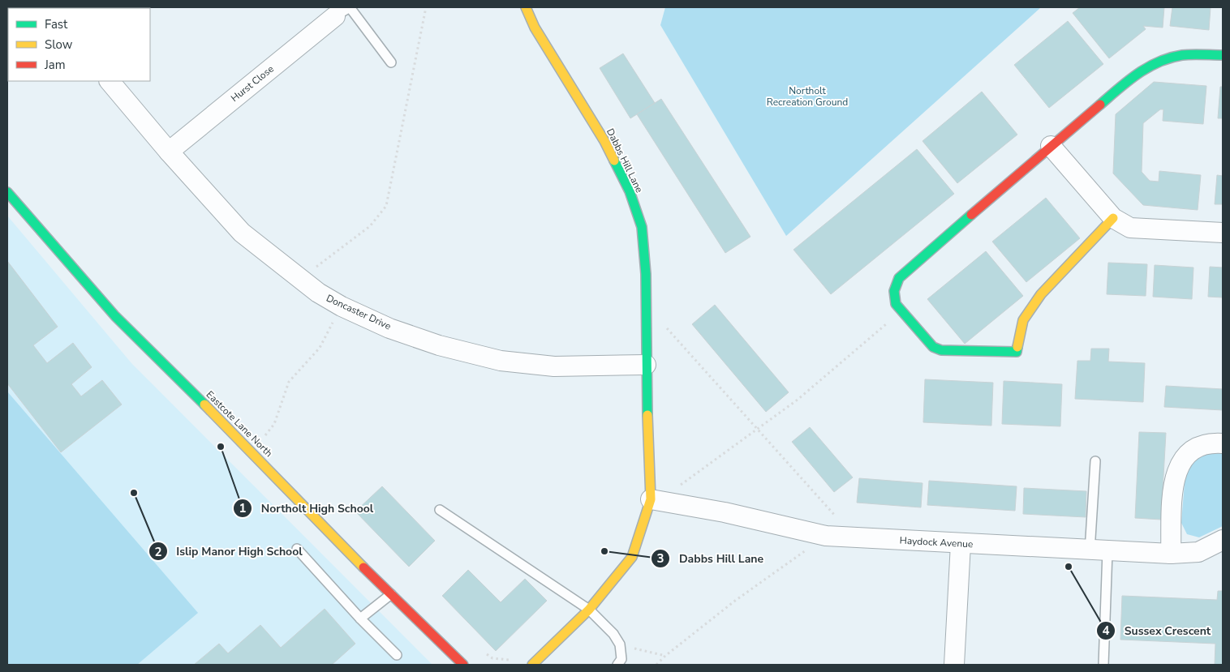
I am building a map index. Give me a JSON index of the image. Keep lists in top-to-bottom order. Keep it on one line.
{"streets":{"street":["Hurst Close","Dabbs Hill Lane","Doncaster Drive","Eastcote Lane North","Haydock Avenue"]},"crossings":[["Hurst Close","Doncaster Drive"],["Dabbs Hill Lane","Doncaster Drive"],["Dabbs Hill Lane","Haydock Avenue"]],"parks":["Northolt Recreation Ground"],"places":["Northolt High School","Islip Manor High School","Dabbs Hill Lane","Sussex Crescent"],"legend":["Fast","Slow","Jam"]}
